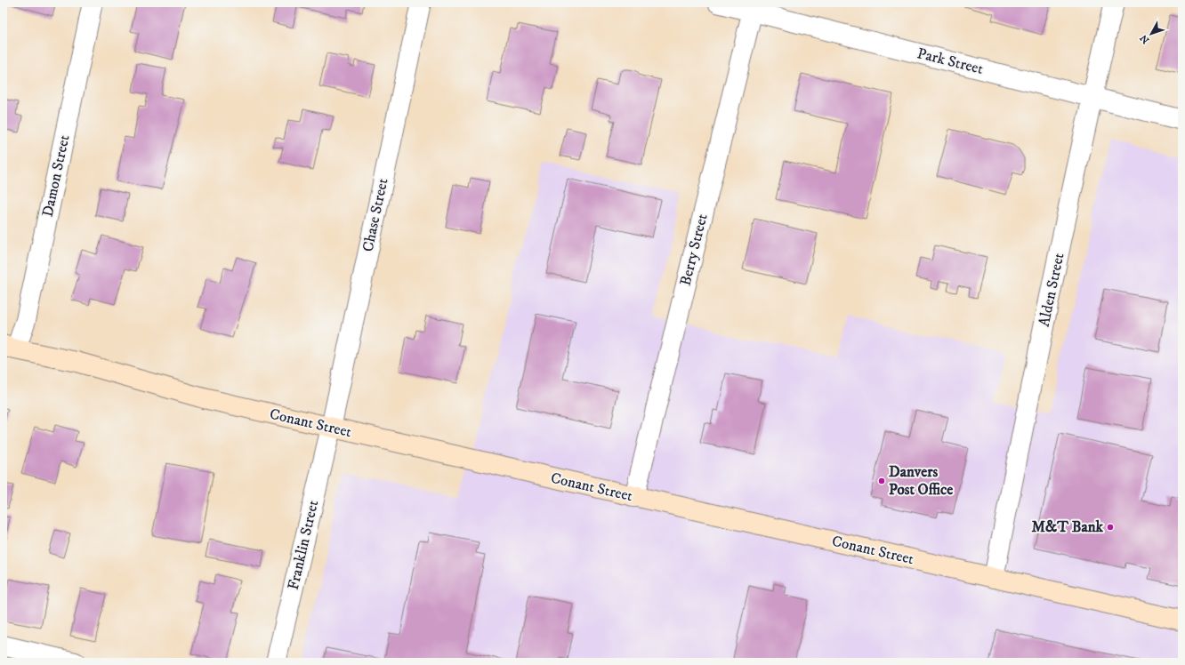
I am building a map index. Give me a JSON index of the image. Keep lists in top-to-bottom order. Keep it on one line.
{"streets":{"main road":["Conant Street"],"street":["Park Street","Damon Street","Chase Street","Berry Street","Alden Street","Franklin Street"]},"crossings":[["Park Street","Berry Street"],["Park Street","Alden Street"],["Damon Street","Conant Street"],["Chase Street","Conant Street"],["Chase Street","Franklin Street"],["Berry Street","Conant Street"],["Alden Street","Conant Street"],["Conant Street","Franklin Street"]],"places":["Danvers Post Office","M&T Bank"],"north":"bottom left"}
